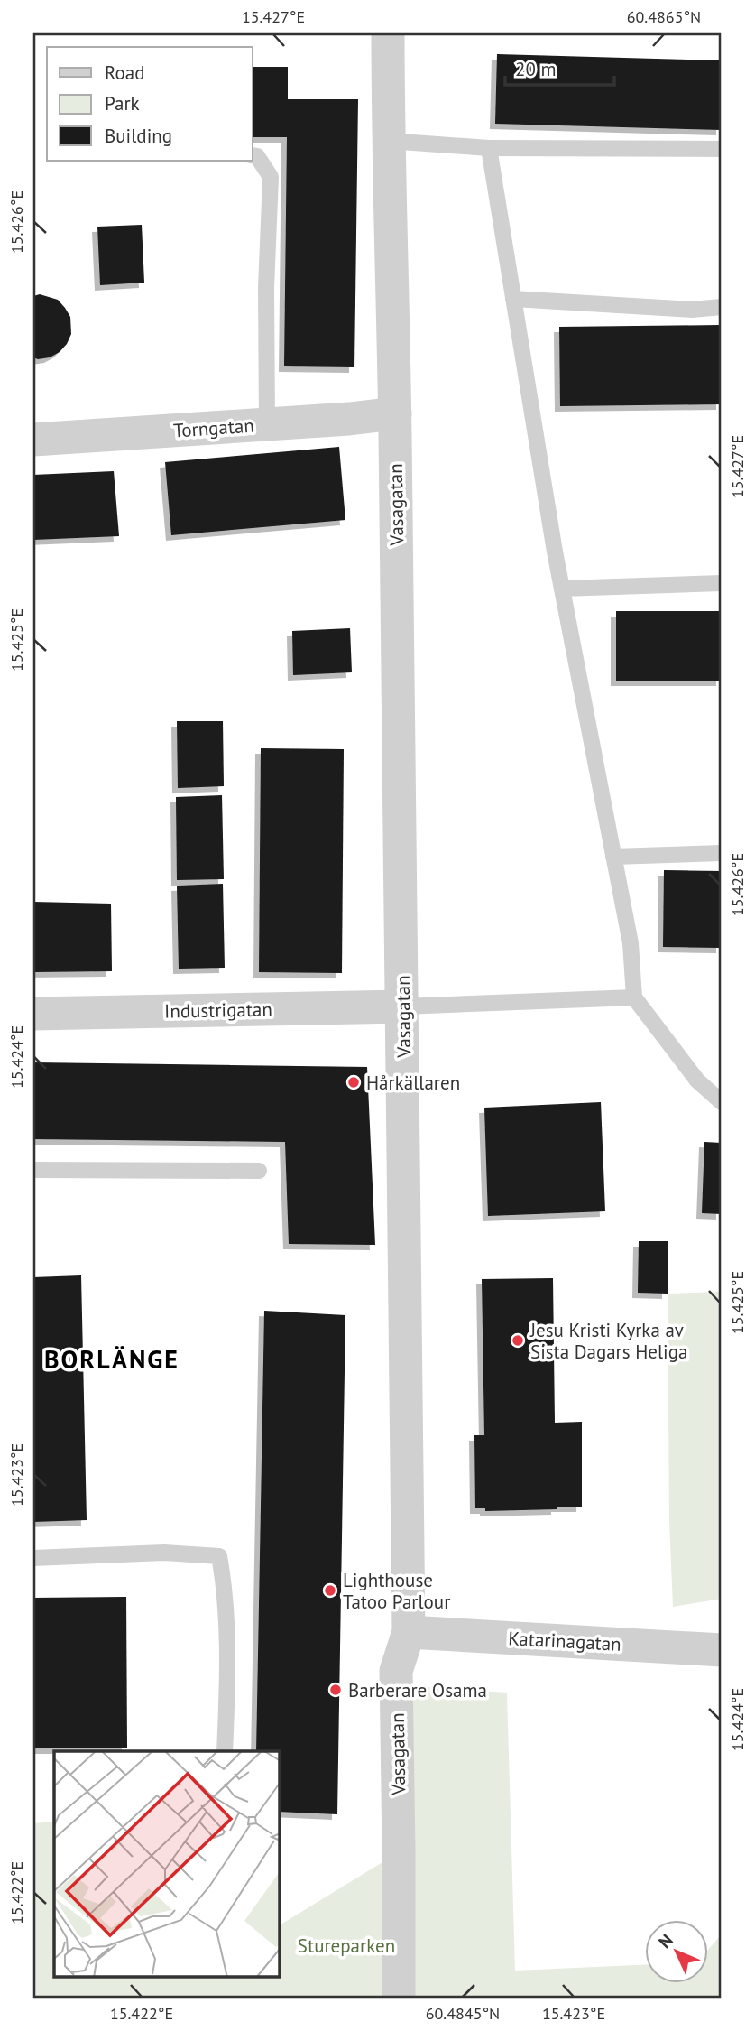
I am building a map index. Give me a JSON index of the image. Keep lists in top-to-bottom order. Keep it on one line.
{"streets":{"street":["Torngatan","Vasagatan","Industrigatan","Katarinagatan"]},"crossings":[["Torngatan","Vasagatan"],["Vasagatan","Industrigatan"],["Vasagatan","Katarinagatan"]],"districts":["BORLÄNGE"],"parks":["Stureparken"],"places":["Hårkällaren","Jesu Kristi Kyrka av Sista Dagars Heliga","Lighthouse Tatoo Parlour","Barberare Osama"],"legend":["Road","Park","Building"],"scale_bar":"20 m","north":"top left","coordinates":["15.427°E","60.4865°N","15.426°E","15.425°E","15.424°E","15.423°E","15.422°E","60.4845°N"]}
